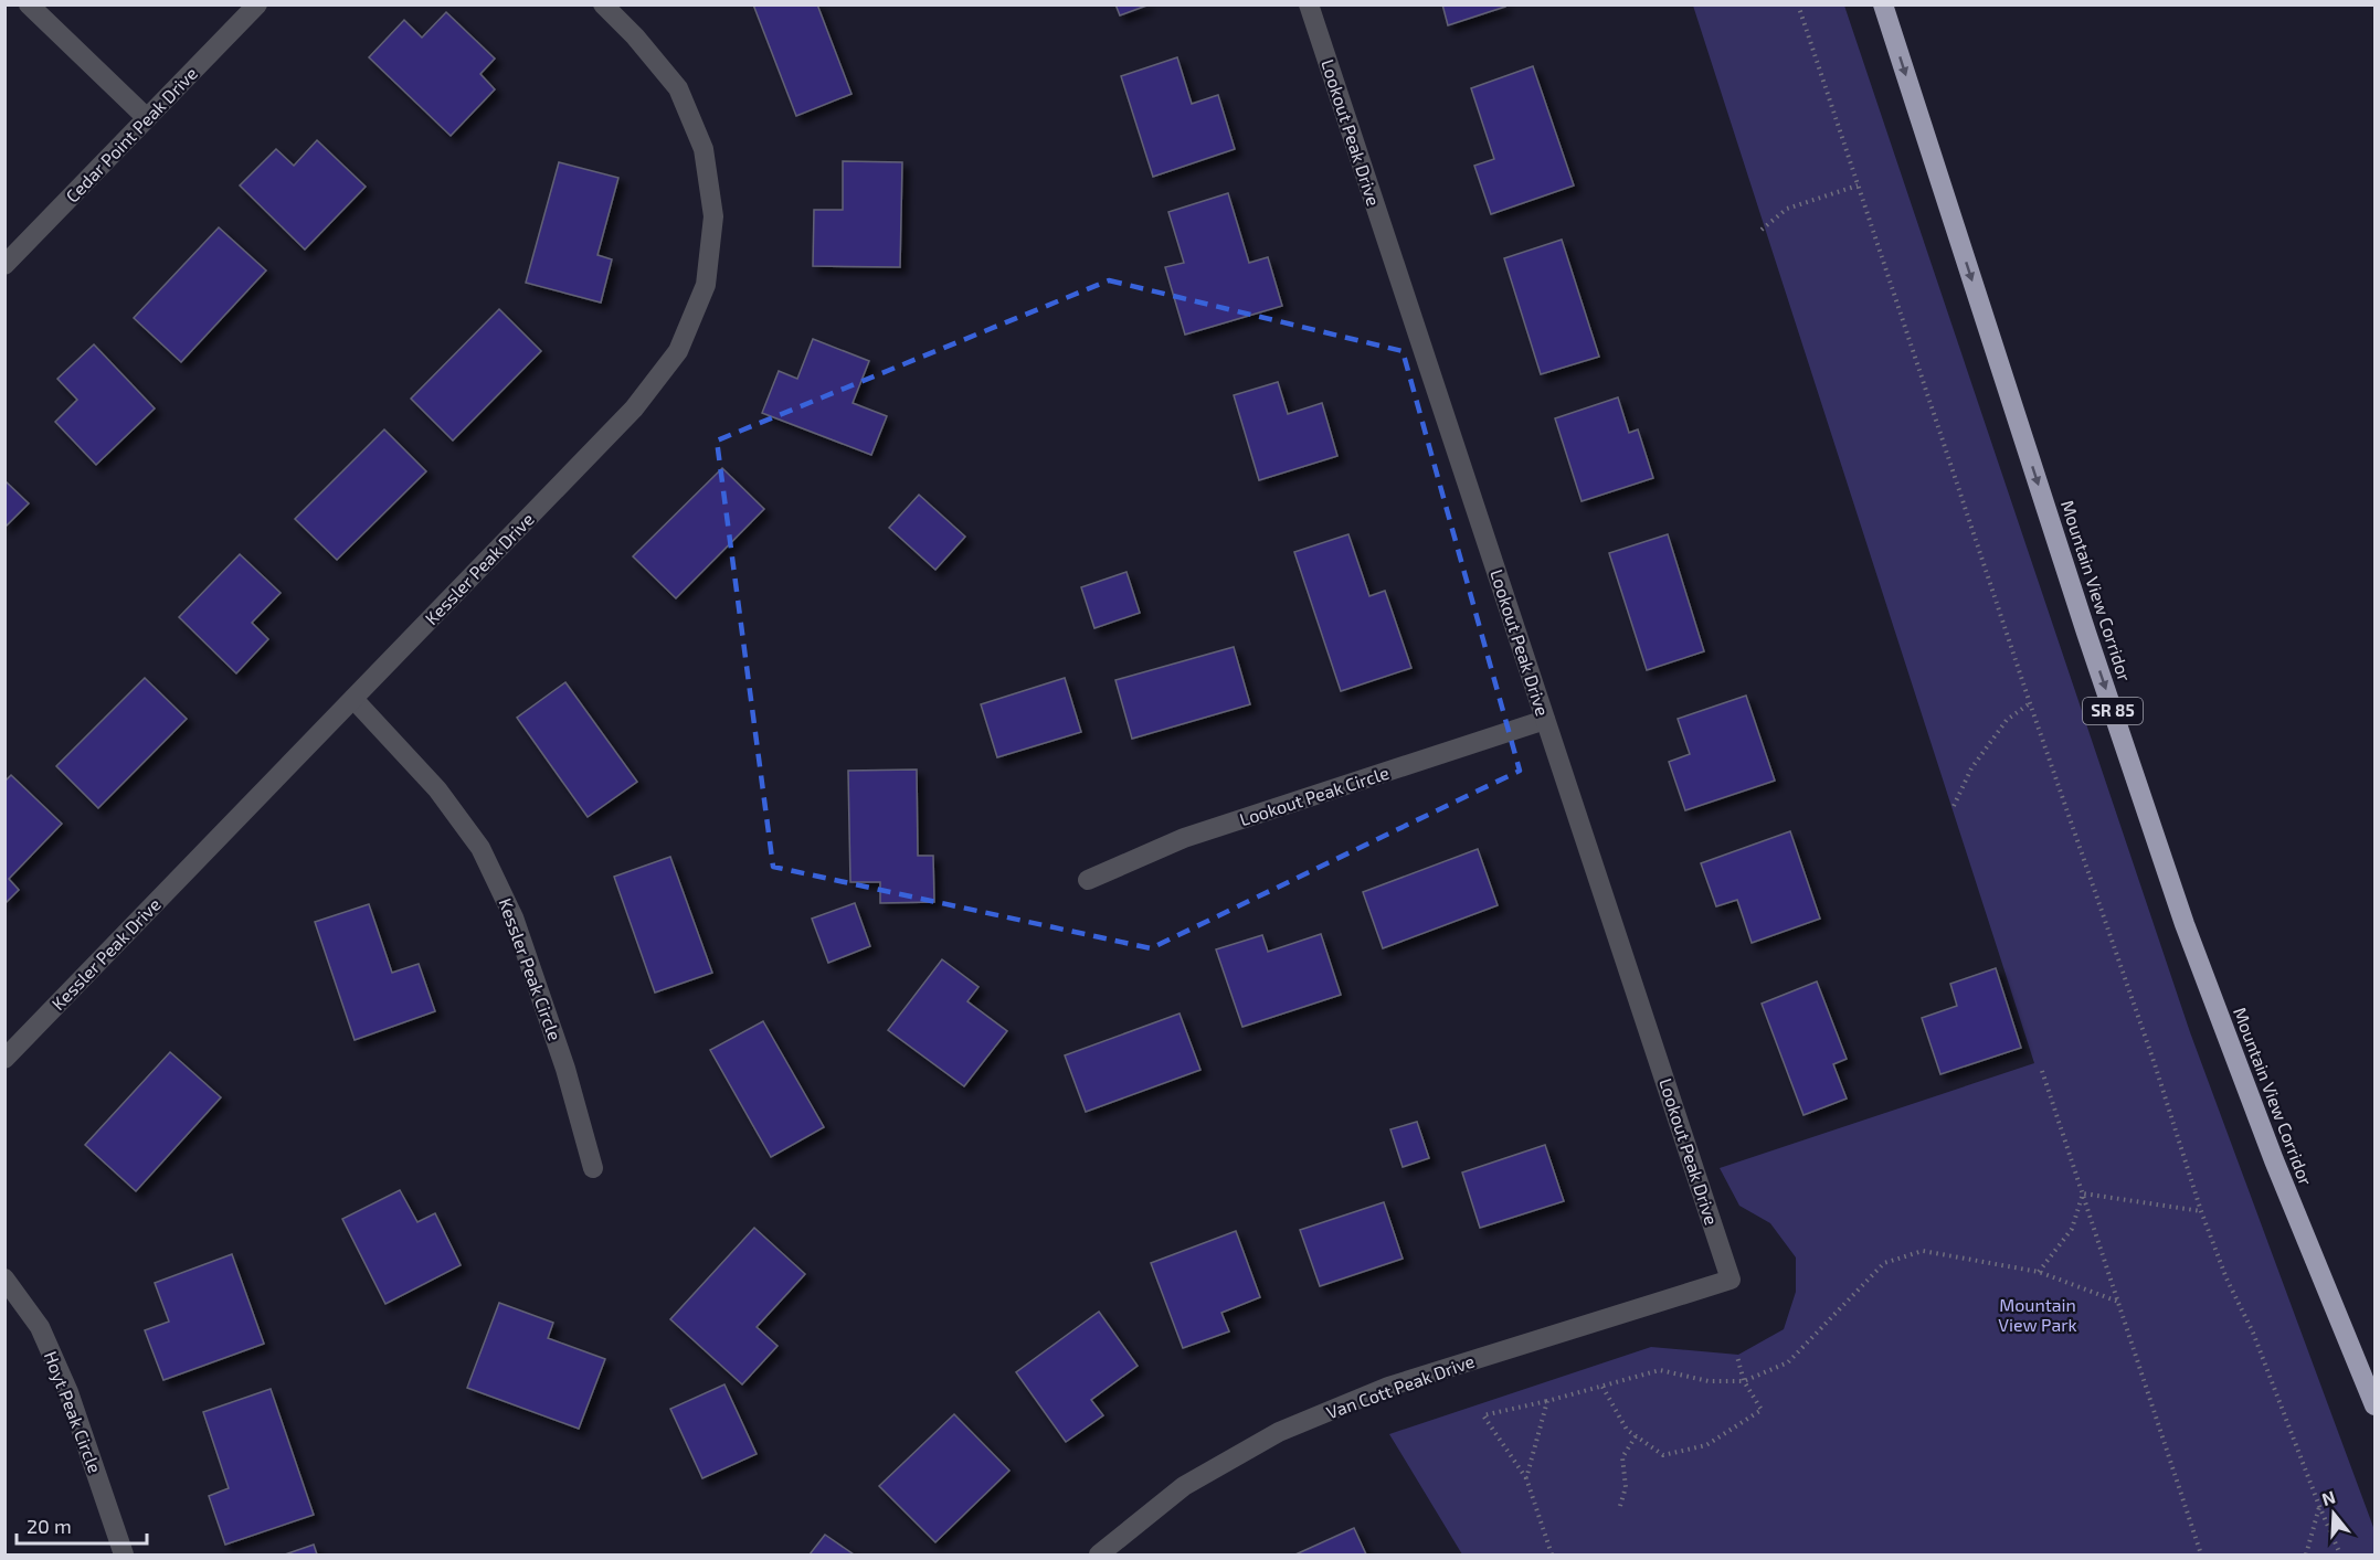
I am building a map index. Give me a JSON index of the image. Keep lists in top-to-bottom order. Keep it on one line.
{"streets":{"highway":["Mountain View Corridor","SR 85"],"street":["Lookout Peak Drive","Cedar Point Peak Drive","Kessler Peak Drive","Lookout Peak Circle","Kessler Peak Circle","Van Cott Peak Drive","Hoyt Peak Circle"]},"crossings":[["Lookout Peak Drive","Lookout Peak Circle"],["Lookout Peak Drive","Van Cott Peak Drive"],["Kessler Peak Drive","Kessler Peak Circle"]],"one_way":["Mountain View Corridor"],"parks":["Mountain View Park"],"scale_bar":"20 m","north":"top"}
